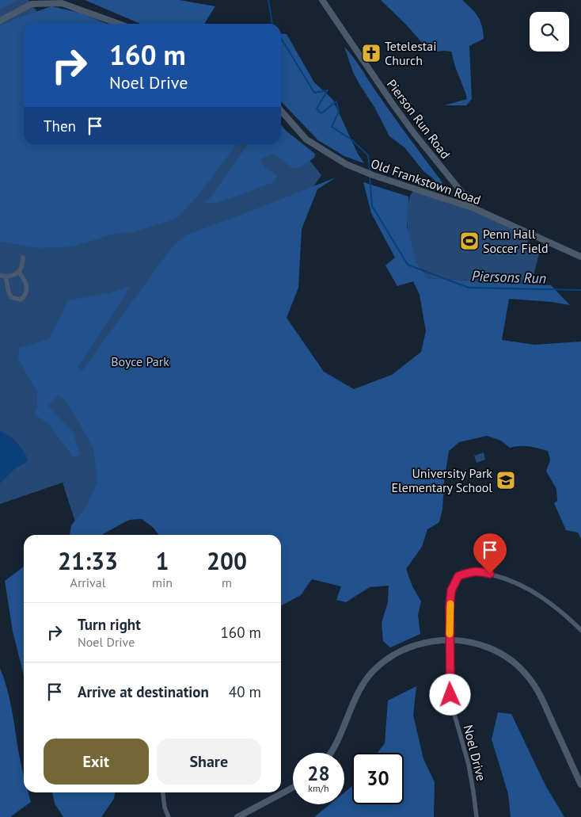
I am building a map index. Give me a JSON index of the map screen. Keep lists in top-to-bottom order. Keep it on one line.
{"streets":{"street":["Pierson Run Road","Old Frankstown Road","Noel Drive"]},"crossings":[["Pierson Run Road","Old Frankstown Road"]],"water":["Piersons Run"],"parks":["Boyce Park"],"places":{"church":["Tetelestai Church"],"sports":["Penn Hall Soccer Field"],"school or university":["University Park Elementary School"]},"page":{"turn":["160 m","Noel Drive"],"then":"Then","eta":["21:33","Arrival","1","min","200","m"],"list":[{"name":"Turn right","note":"Noel Drive","value":"160 m"},{"name":"Arrive at destination","value":"40 m"}],"buttons":["Exit","Share"],"speed":"28 km/h","limit":"30"}}
